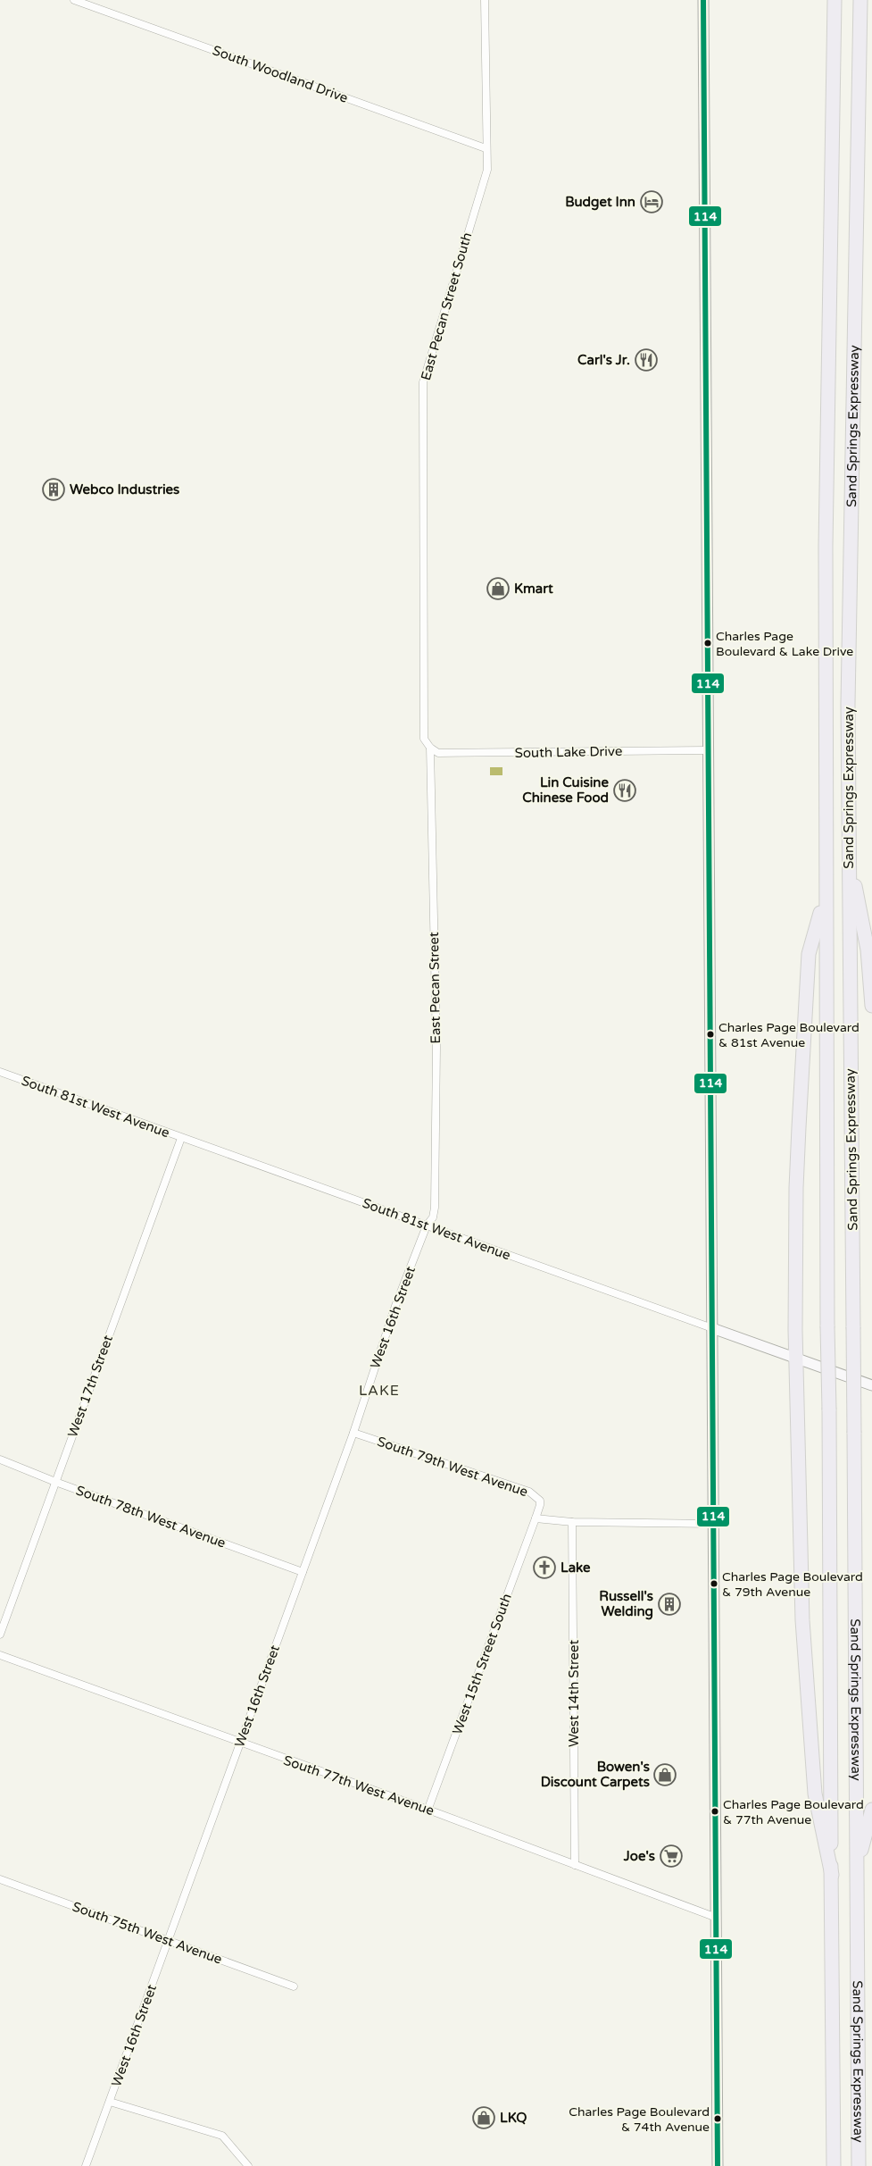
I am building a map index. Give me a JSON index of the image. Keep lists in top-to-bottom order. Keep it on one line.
{"streets":{"highway":["Sand Springs Expressway"],"main road":["South 81st West Avenue"],"street":["South Woodland Drive","East Pecan Street South","South Lake Drive","East Pecan Street","West 16th Street","West 17th Street","South 79th West Avenue","South 78th West Avenue","West 15th Street South","West 14th Street","South 77th West Avenue","South 75th West Avenue"]},"crossings":[["South Woodland Drive","East Pecan Street South"],["East Pecan Street South","South Lake Drive"],["East Pecan Street South","East Pecan Street"],["South Lake Drive","East Pecan Street"],["East Pecan Street","South 81st West Avenue"],["East Pecan Street","West 16th Street"],["South 81st West Avenue","West 16th Street"],["South 81st West Avenue","West 17th Street"],["West 16th Street","South 79th West Avenue"],["West 16th Street","South 78th West Avenue"],["West 16th Street","South 77th West Avenue"],["West 16th Street","South 75th West Avenue"],["West 17th Street","South 78th West Avenue"],["South 79th West Avenue","West 15th Street South"],["West 15th Street South","South 77th West Avenue"],["West 14th Street","South 77th West Avenue"]],"districts":["LAKE"],"places":{"hotel":["Budget Inn"],"restaurant":["Carl's Jr.","Lin Cuisine Chinese Food"],"building":["Webco Industries","Russell's Welding"],"shop":["Kmart","Bowen's Discount Carpets","LKQ"],"other":["Charles Page Boulevard & Lake Drive","Charles Page Boulevard & 81st Avenue","Charles Page Boulevard & 79th Avenue","Charles Page Boulevard & 77th Avenue","Charles Page Boulevard & 74th Avenue"],"church":["Lake"],"supermarket":["Joe's"]},"lines":["transit line 114"]}
